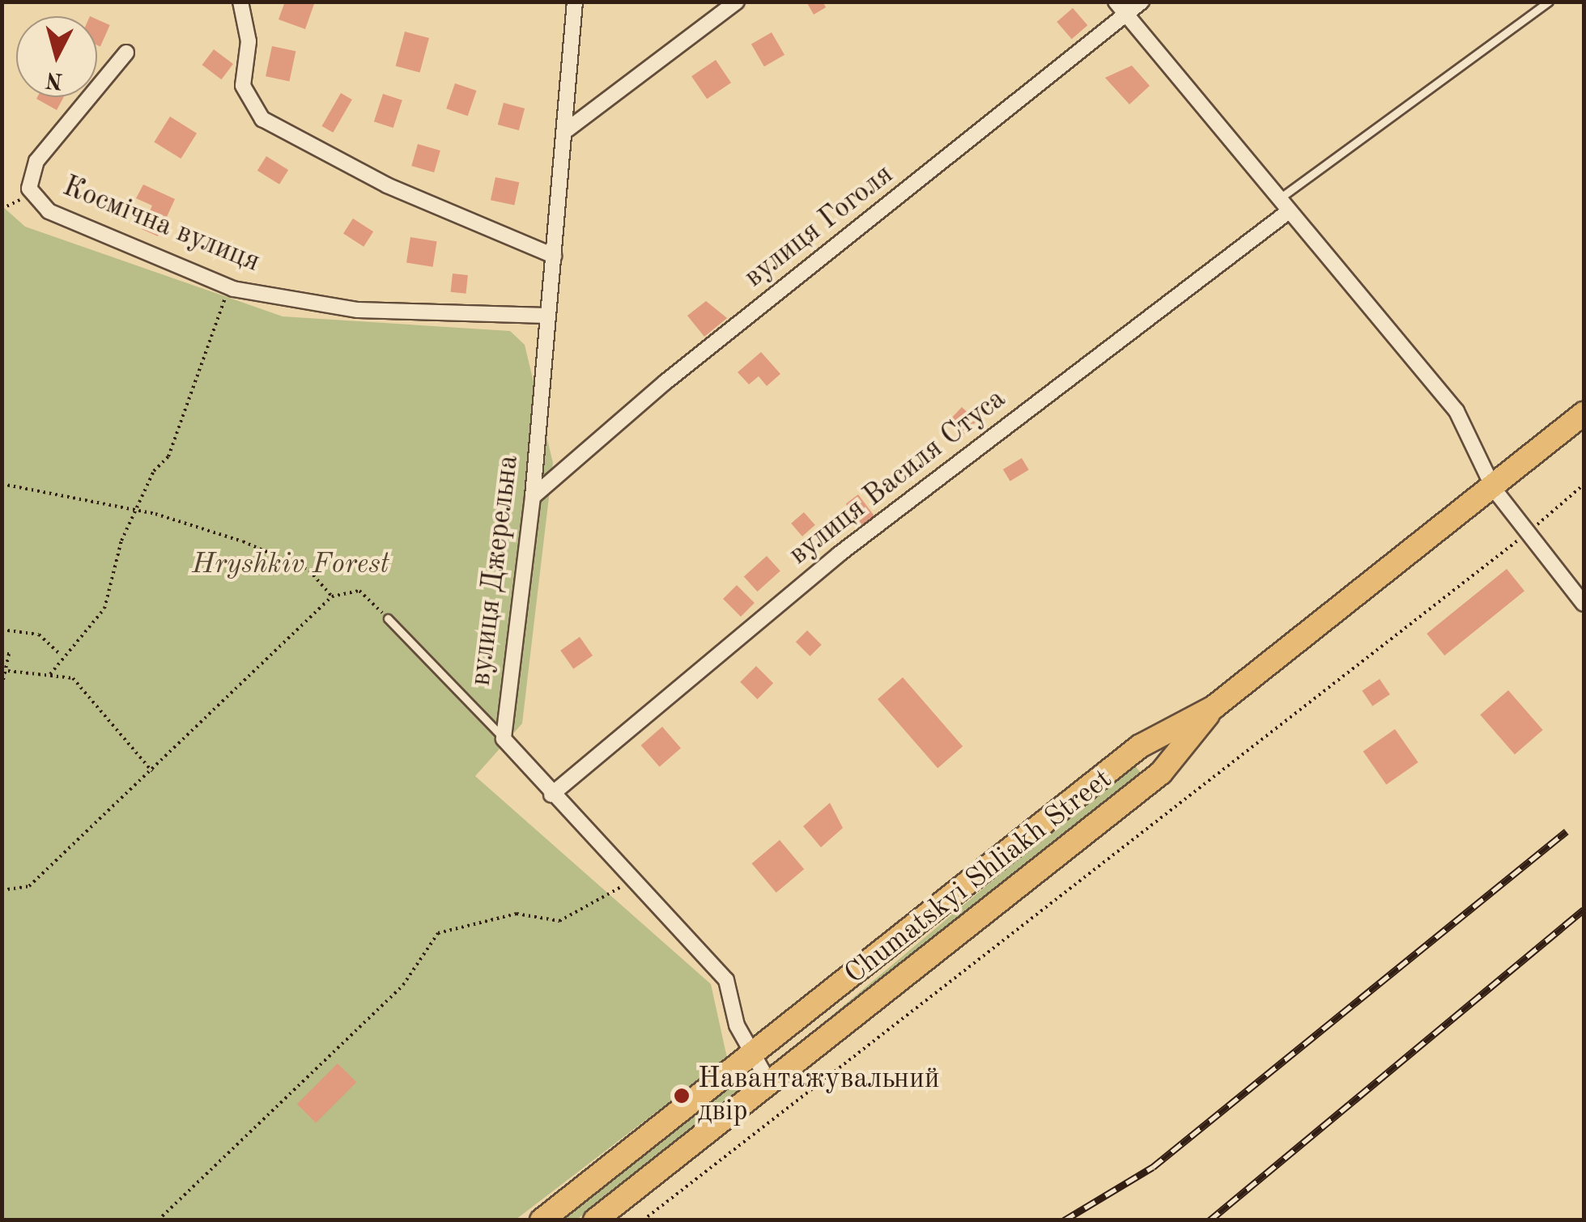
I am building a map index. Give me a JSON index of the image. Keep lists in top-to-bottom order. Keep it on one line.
{"streets":{"main road":["Chumatskyi Shliakh Street"],"street":["Космічна вулиця","вулиця Гоголя","вулиця Василя Стуса","вулиця Джерельна"]},"crossings":[["Космічна вулиця","вулиця Джерельна"],["вулиця Гоголя","вулиця Джерельна"]],"parks":["Hryshkiv Forest"],"places":["Навантажувальний двір"],"north":"bottom"}
